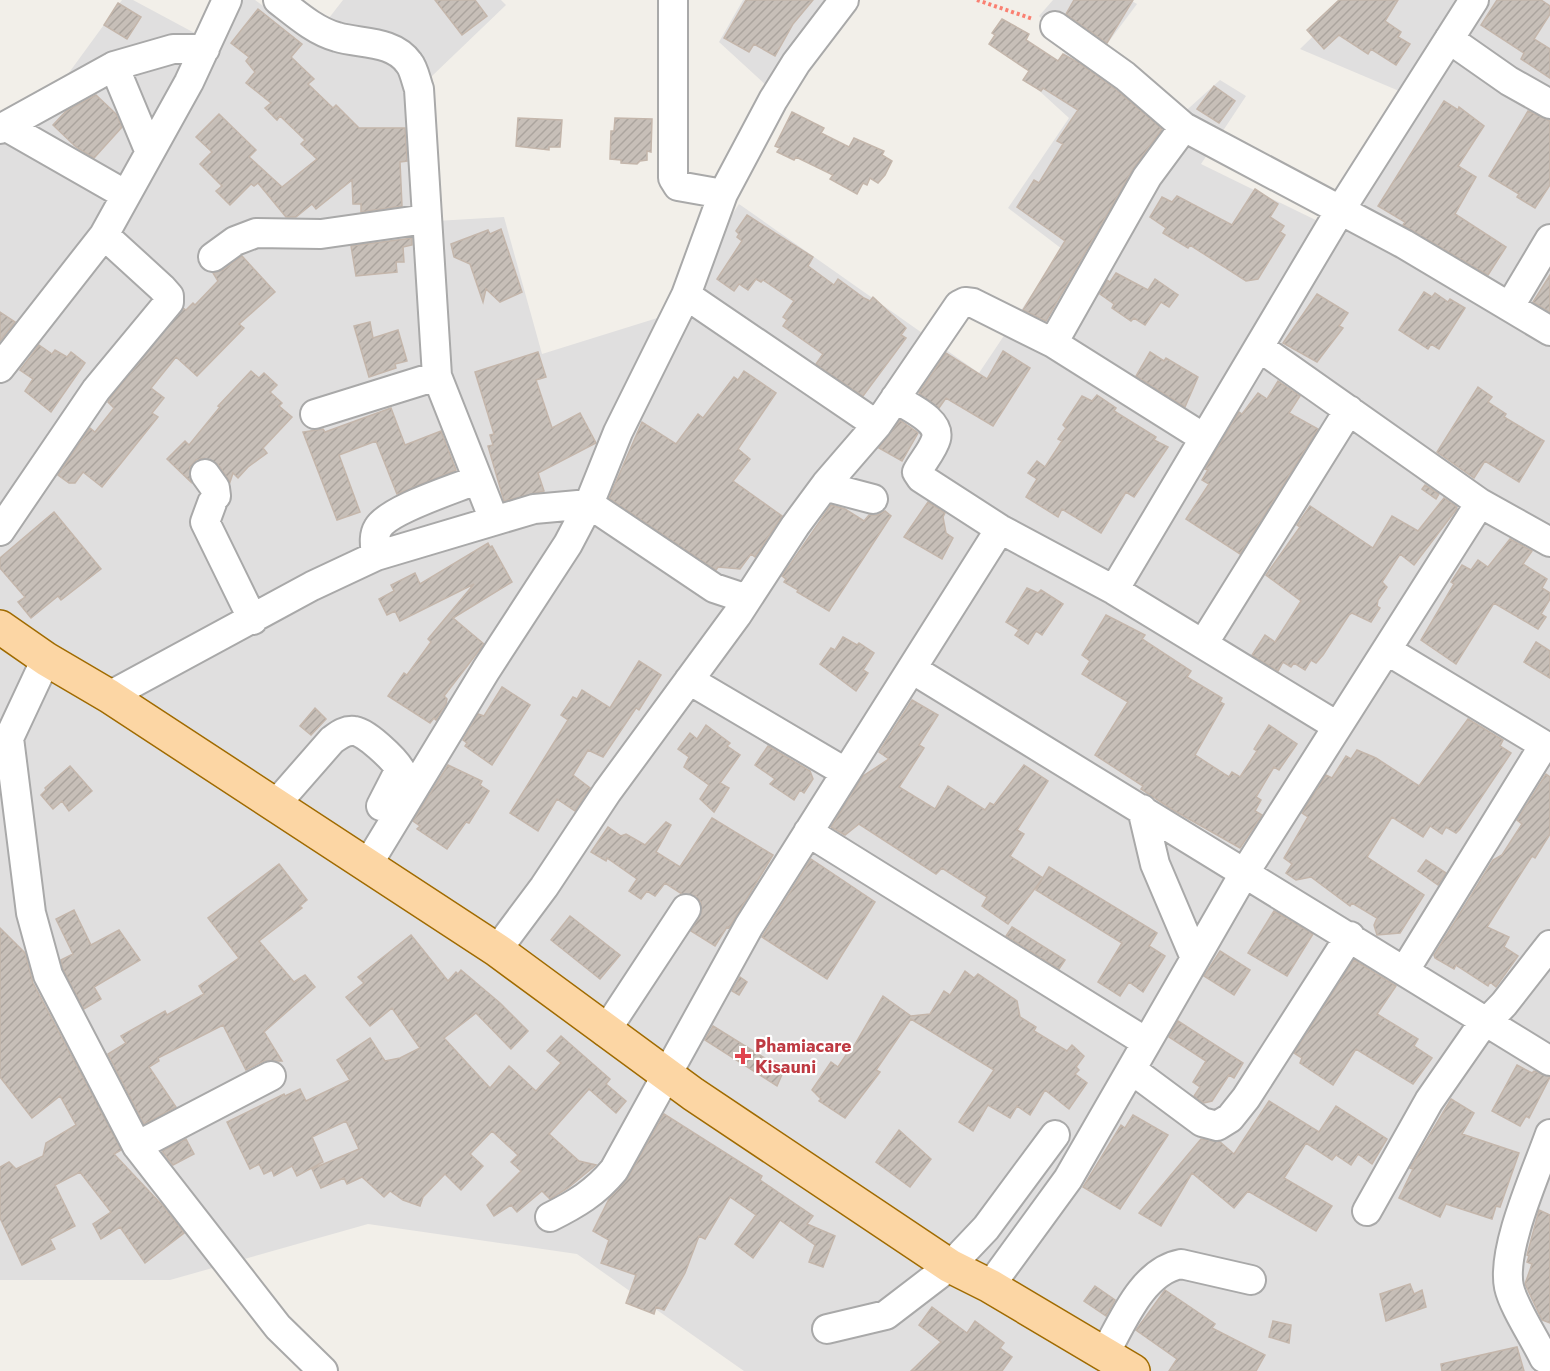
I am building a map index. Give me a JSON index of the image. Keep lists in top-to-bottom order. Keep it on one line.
{"places":{"health":["Phamiacare Kisauni"]}}
